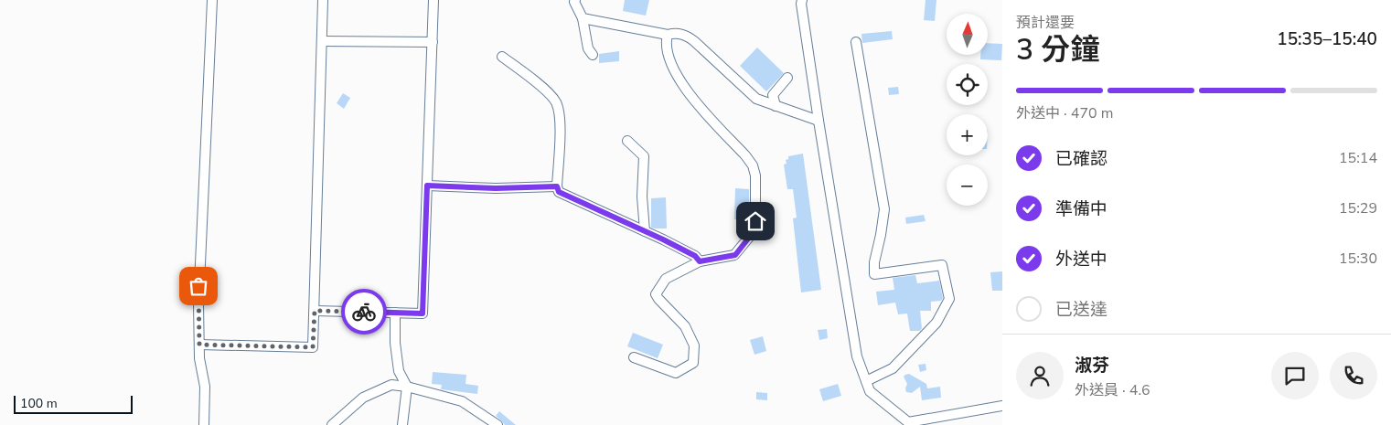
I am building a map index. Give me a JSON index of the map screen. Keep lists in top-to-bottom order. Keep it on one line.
{"scale_bar":"100 m","north":"top","page":{"heading":["3 分鐘","預計還要","15:35–15:40"],"panel":["淑芬","外送員 · 4.6"],"map_buttons":["+","−"],"bar":"外送中 · 470 m","list":[["已確認","15:14"],["準備中","15:29"],["外送中","15:30"],"已送達"],"scale":"100 m"}}
